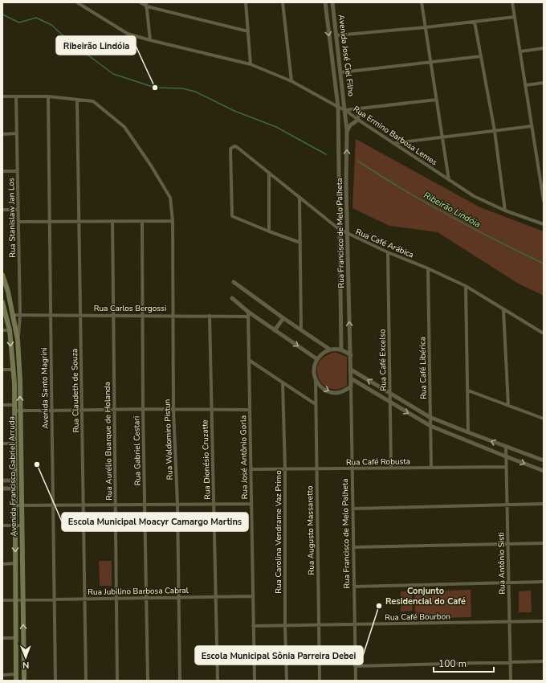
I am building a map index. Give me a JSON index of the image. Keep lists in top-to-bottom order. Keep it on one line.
{"streets":{"main road":["Avenida Francisco Gabriel Arruda"],"street":["Avenida José Ciel Filho","Rua Ermino Barbosa Lemes","Rua Stanislaw Jan Los","Rua Francisco de Melo Palheta","Rua Café Arábica","Rua Carlos Bergossi","Rua Café Excelso","Rua Café Libérica","Avenida Santo Magrini","Rua Claudeth de Souza","Rua Waldomiro Pistun","Rua Aurélio Buarque de Holanda","Rua Gabriel Cestari","Rua José Antônio Gorla","Rua Dionésio Cruzatte","Rua Café Robusta","Rua Augusto Massaretto","Rua Carolina Vendrame Vaz Primo","Rua Antônio Sisti","Rua Jubilino Barbosa Cabral","Rua Café Bourbon"]},"crossings":[["Avenida José Ciel Filho","Rua Ermino Barbosa Lemes"],["Avenida José Ciel Filho","Rua Francisco de Melo Palheta"],["Rua Ermino Barbosa Lemes","Rua Francisco de Melo Palheta"],["Rua Stanislaw Jan Los","Rua Carlos Bergossi"],["Rua Stanislaw Jan Los","Avenida Francisco Gabriel Arruda"],["Rua Francisco de Melo Palheta","Rua Café Arábica"],["Rua Francisco de Melo Palheta","Rua Café Robusta"],["Rua Francisco de Melo Palheta","Rua Augusto Massaretto"],["Rua Francisco de Melo Palheta","Rua Café Bourbon"],["Rua Café Arábica","Rua Café Excelso"],["Rua Café Arábica","Rua Café Libérica"],["Rua Carlos Bergossi","Avenida Santo Magrini"],["Rua Carlos Bergossi","Rua Claudeth de Souza"],["Rua Carlos Bergossi","Rua Waldomiro Pistun"],["Rua Carlos Bergossi","Rua Aurélio Buarque de Holanda"],["Rua Carlos Bergossi","Rua Gabriel Cestari"],["Rua Carlos Bergossi","Rua José Antônio Gorla"],["Rua Carlos Bergossi","Rua Dionésio Cruzatte"],["Rua Carlos Bergossi","Avenida Francisco Gabriel Arruda"],["Rua Café Excelso","Rua Café Robusta"],["Rua Café Libérica","Rua Café Robusta"],["Avenida Santo Magrini","Rua Jubilino Barbosa Cabral"],["Rua Claudeth de Souza","Rua Waldomiro Pistun"],["Rua Claudeth de Souza","Rua Jubilino Barbosa Cabral"],["Rua Waldomiro Pistun","Rua Jubilino Barbosa Cabral"],["Rua Aurélio Buarque de Holanda","Rua Jubilino Barbosa Cabral"],["Rua Gabriel Cestari","Rua Jubilino Barbosa Cabral"],["Rua José Antônio Gorla","Rua Café Robusta"],["Rua José Antônio Gorla","Rua Jubilino Barbosa Cabral"],["Rua José Antônio Gorla","Rua Café Bourbon"],["Rua Dionésio Cruzatte","Rua Jubilino Barbosa Cabral"],["Rua Café Robusta","Rua Augusto Massaretto"],["Rua Café Robusta","Rua Carolina Vendrame Vaz Primo"],["Rua Café Robusta","Rua Antônio Sisti"],["Avenida Francisco Gabriel Arruda","Rua Jubilino Barbosa Cabral"],["Rua Augusto Massaretto","Rua Café Bourbon"],["Rua Carolina Vendrame Vaz Primo","Rua Café Bourbon"],["Rua Antônio Sisti","Rua Café Bourbon"]],"districts":["Conjunto Residencial do Café"],"water":["Ribeirão Lindóia"],"places":["Ribeirão Lindóia","Escola Municipal Moacyr Camargo Martins","Escola Municipal Sônia Parreira Debei"],"scale_bar":"100 m","north":"bottom"}
